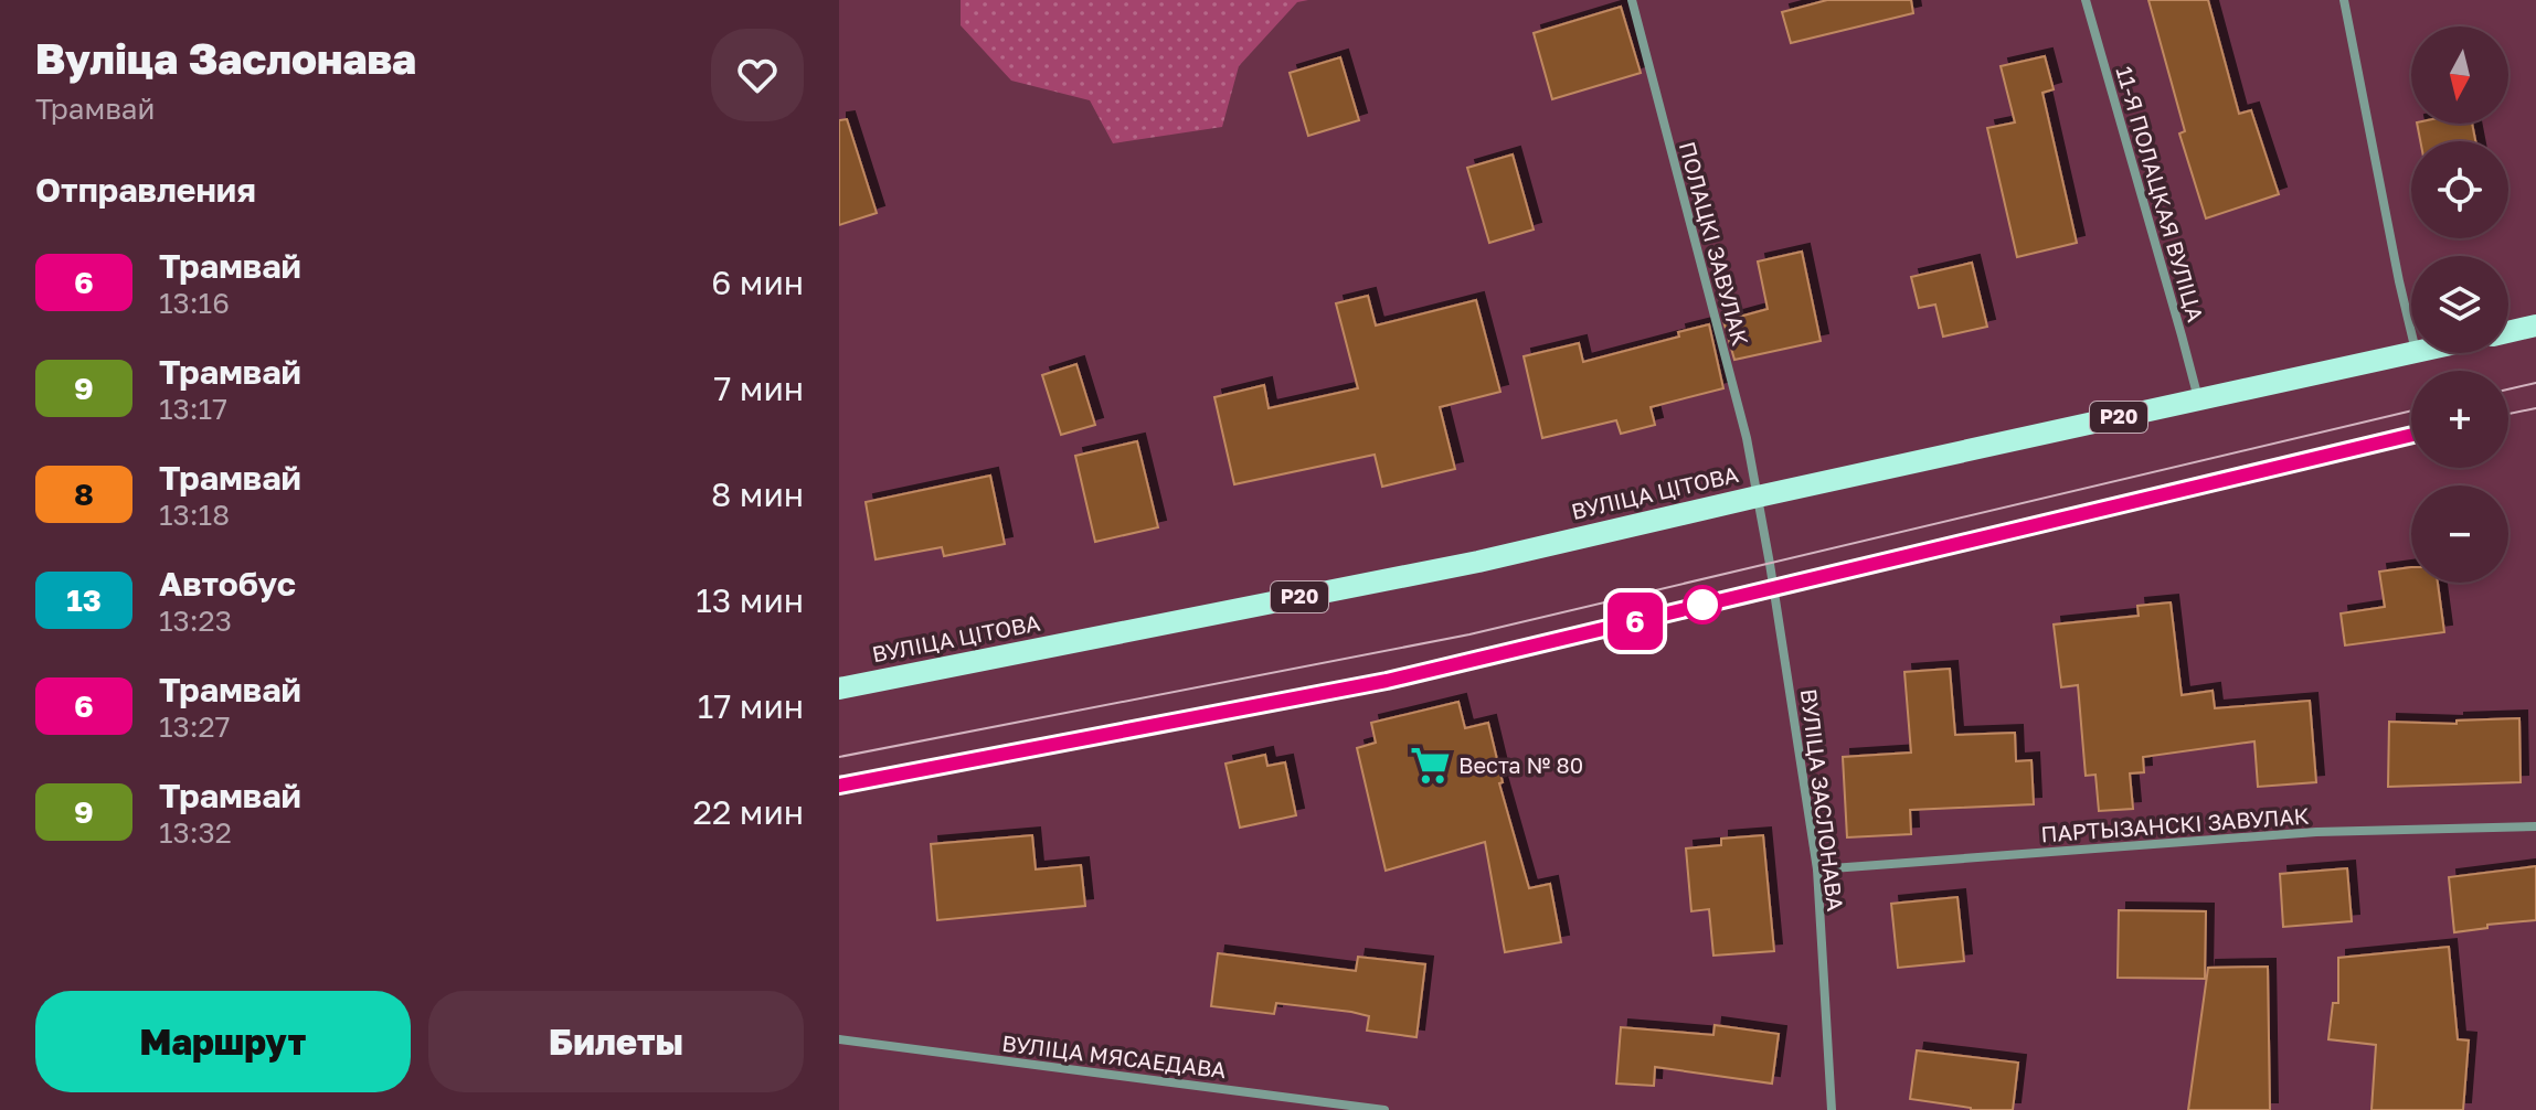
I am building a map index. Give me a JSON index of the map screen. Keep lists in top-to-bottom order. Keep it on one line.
{"streets":{"main road":["Р20","ВУЛІЦА ЦІТОВА"],"street":["11-Я ПОЛАЦКАЯ ВУЛІЦА","ПОЛАЦКІ ЗАВУЛАК","ВУЛІЦА ЗАСЛОНАВА","ПАРТЫЗАНСКІ ЗАВУЛАК","ВУЛІЦА МЯСАЕДАВА"]},"crossings":[["11-Я ПОЛАЦКАЯ ВУЛІЦА","ВУЛІЦА ЦІТОВА"],["ПОЛАЦКІ ЗАВУЛАК","ВУЛІЦА ЦІТОВА"],["ПОЛАЦКІ ЗАВУЛАК","ВУЛІЦА ЗАСЛОНАВА"],["ВУЛІЦА ЦІТОВА","ВУЛІЦА ЗАСЛОНАВА"],["ВУЛІЦА ЗАСЛОНАВА","ПАРТЫЗАНСКІ ЗАВУЛАК"]],"places":{"supermarket":["Веста № 80"]},"lines":["tram line 6"],"north":"bottom","page":{"heading":[["Вуліца Заслонава","Трамвай"],"Отправления"],"on_map":"6","map_buttons":["+","−"],"list":[{"mark":"6","name":"Трамвай","note":"13:16","value":"6 мин"},{"mark":"9","name":"Трамвай","note":"13:17","value":"7 мин"},{"mark":"8","name":"Трамвай","note":"13:18","value":"8 мин"},{"mark":"13","name":"Автобус","note":"13:23","value":"13 мин"},{"mark":"6","name":"Трамвай","note":"13:27","value":"17 мин"},{"mark":"9","name":"Трамвай","note":"13:32","value":"22 мин"}],"buttons":["Маршрут","Билеты"]}}
